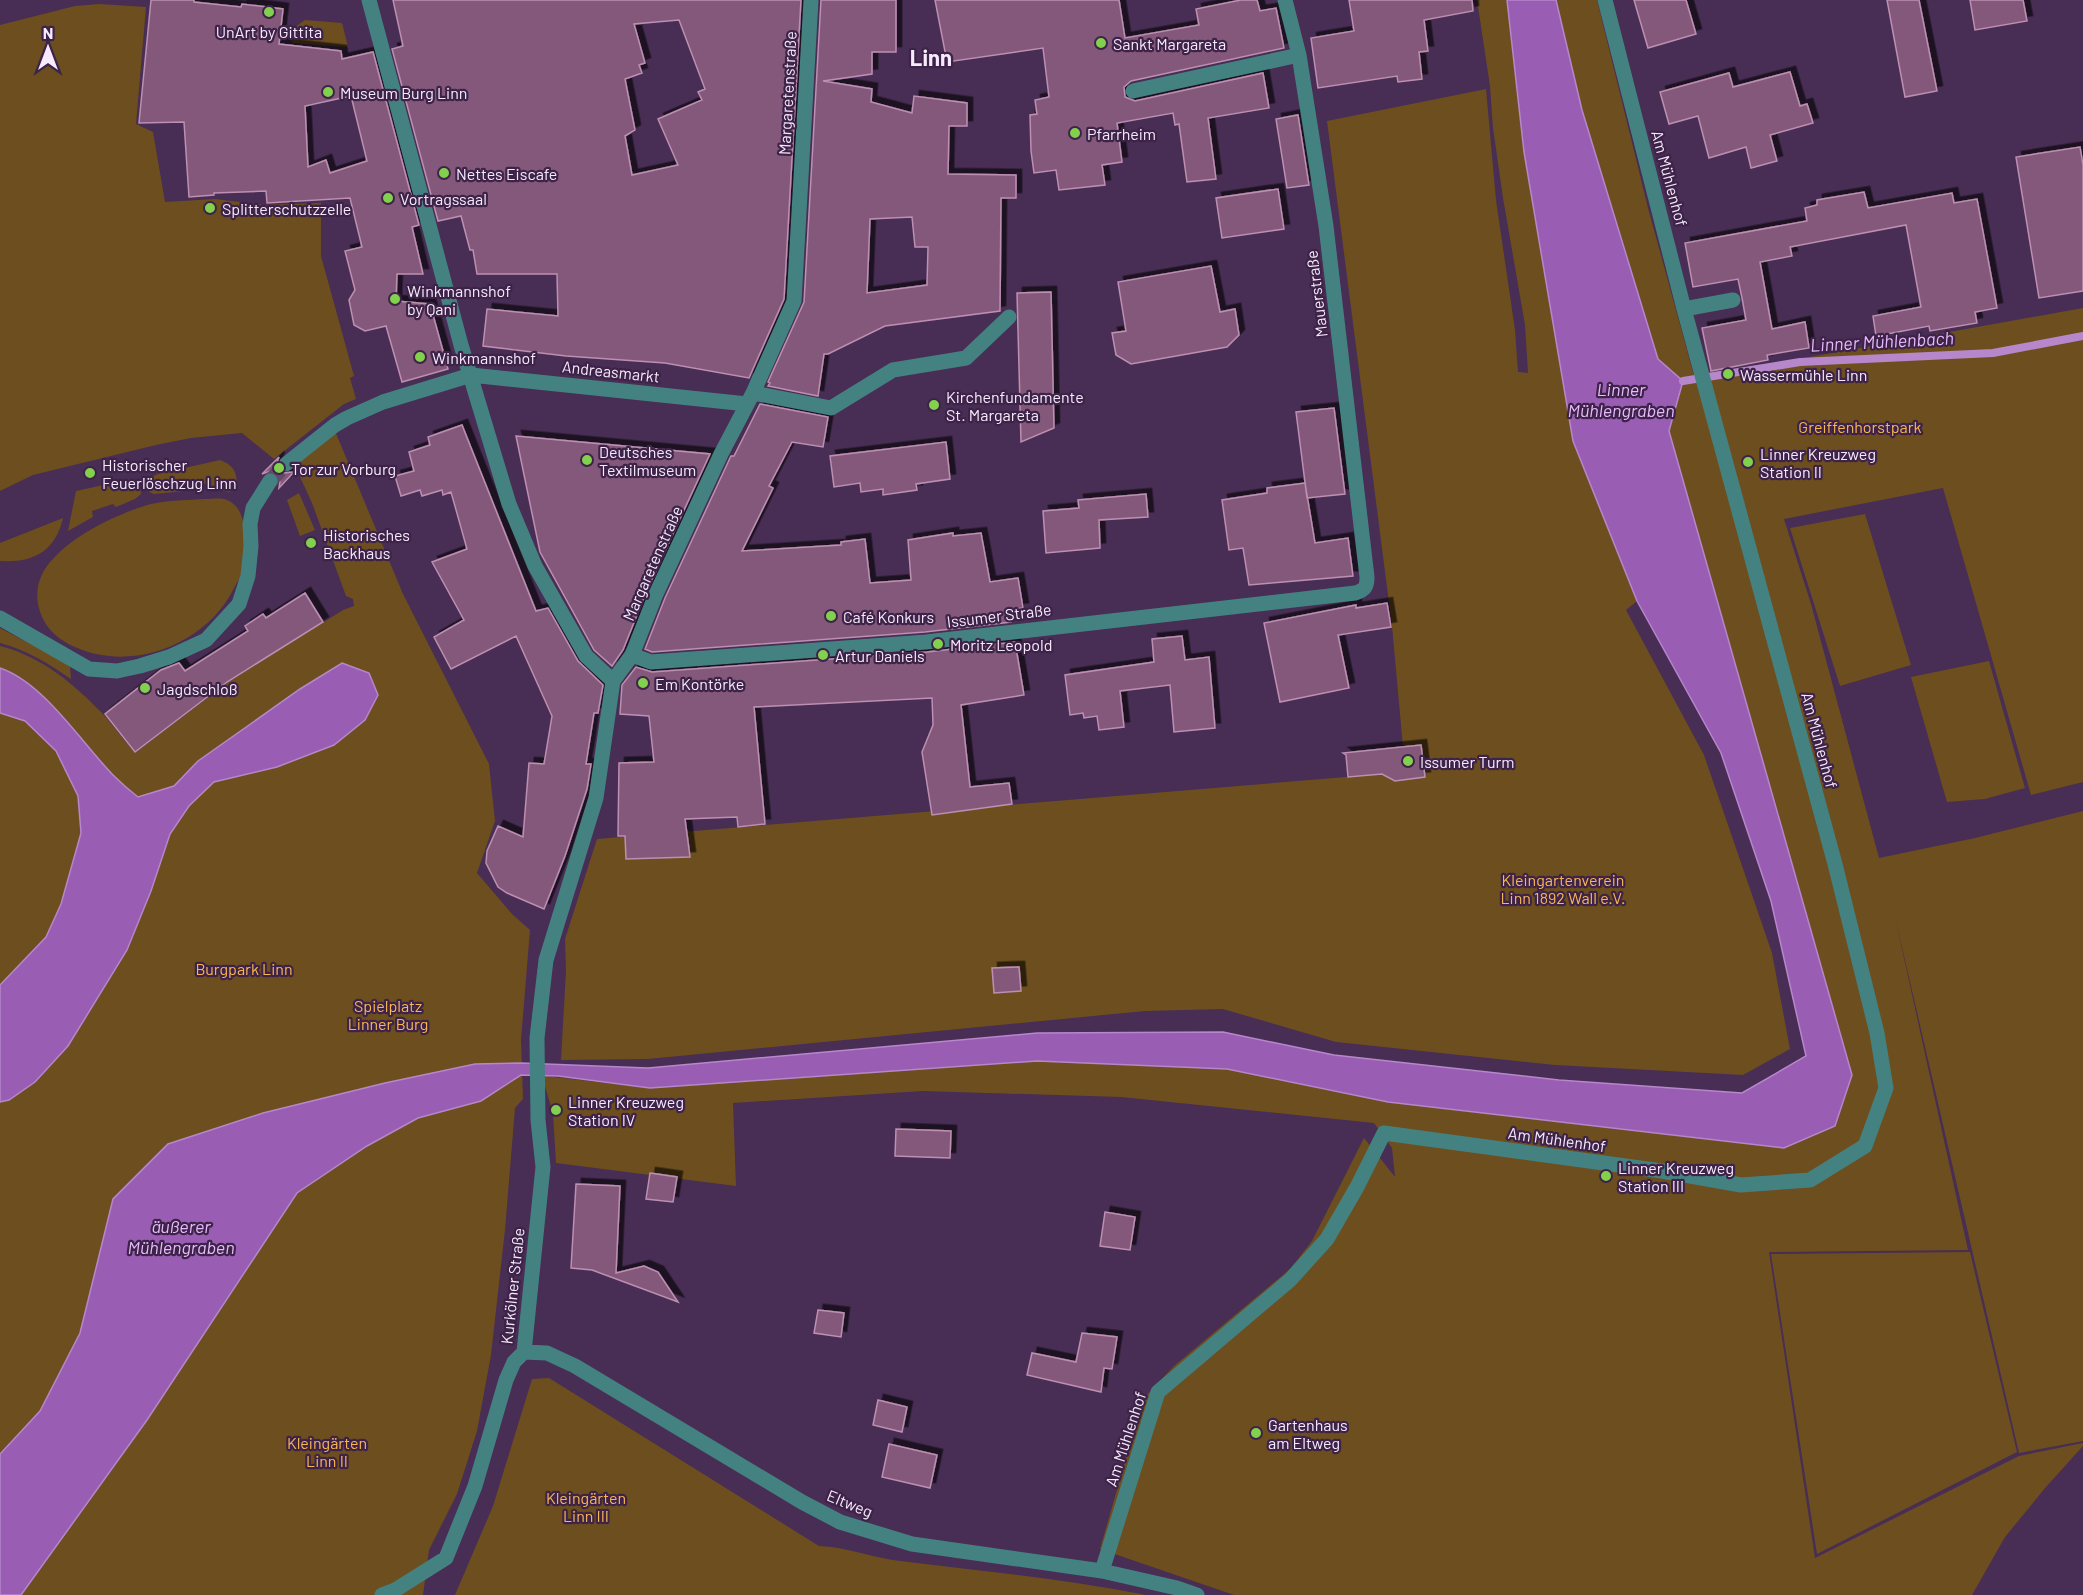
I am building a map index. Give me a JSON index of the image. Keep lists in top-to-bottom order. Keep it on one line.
{"streets":{"street":["Margaretenstraße","Am Mühlenhof","Mauerstraße","Andreasmarkt","Issumer Straße","Kurkölner Straße","Eltweg"]},"crossings":[["Margaretenstraße","Andreasmarkt"],["Margaretenstraße","Issumer Straße"],["Margaretenstraße","Kurkölner Straße"],["Am Mühlenhof","Eltweg"],["Mauerstraße","Issumer Straße"],["Kurkölner Straße","Eltweg"]],"districts":["Linn"],"water":["Linner Mühlenbach","Linner Mühlengraben","äußerer Mühlengraben"],"parks":["Greiffenhorstpark","Kleingartenverein Linn 1892 Wall e.V.","Burgpark Linn","Spielplatz Linner Burg","Kleingärten Linn II","Kleingärten Linn III"],"places":["UnArt by Gittita","Sankt Margareta","Museum Burg Linn","Pfarrheim","Nettes Eiscafe","Vortragssaal","Splitterschutzzelle","Winkmannshof by Qani","Winkmannshof","Wassermühle Linn","Kirchenfundamente St. Margareta","Deutsches Textilmuseum","Linner Kreuzweg Station II","Tor zur Vorburg","Historischer Feuerlöschzug Linn","Historisches Backhaus","Café Konkurs","Moritz Leopold","Artur Daniels","Em Kontörke","Jagdschloß","Issumer Turm","Linner Kreuzweg Station IV","Linner Kreuzweg Station III","Gartenhaus am Eltweg"],"north":"top"}
